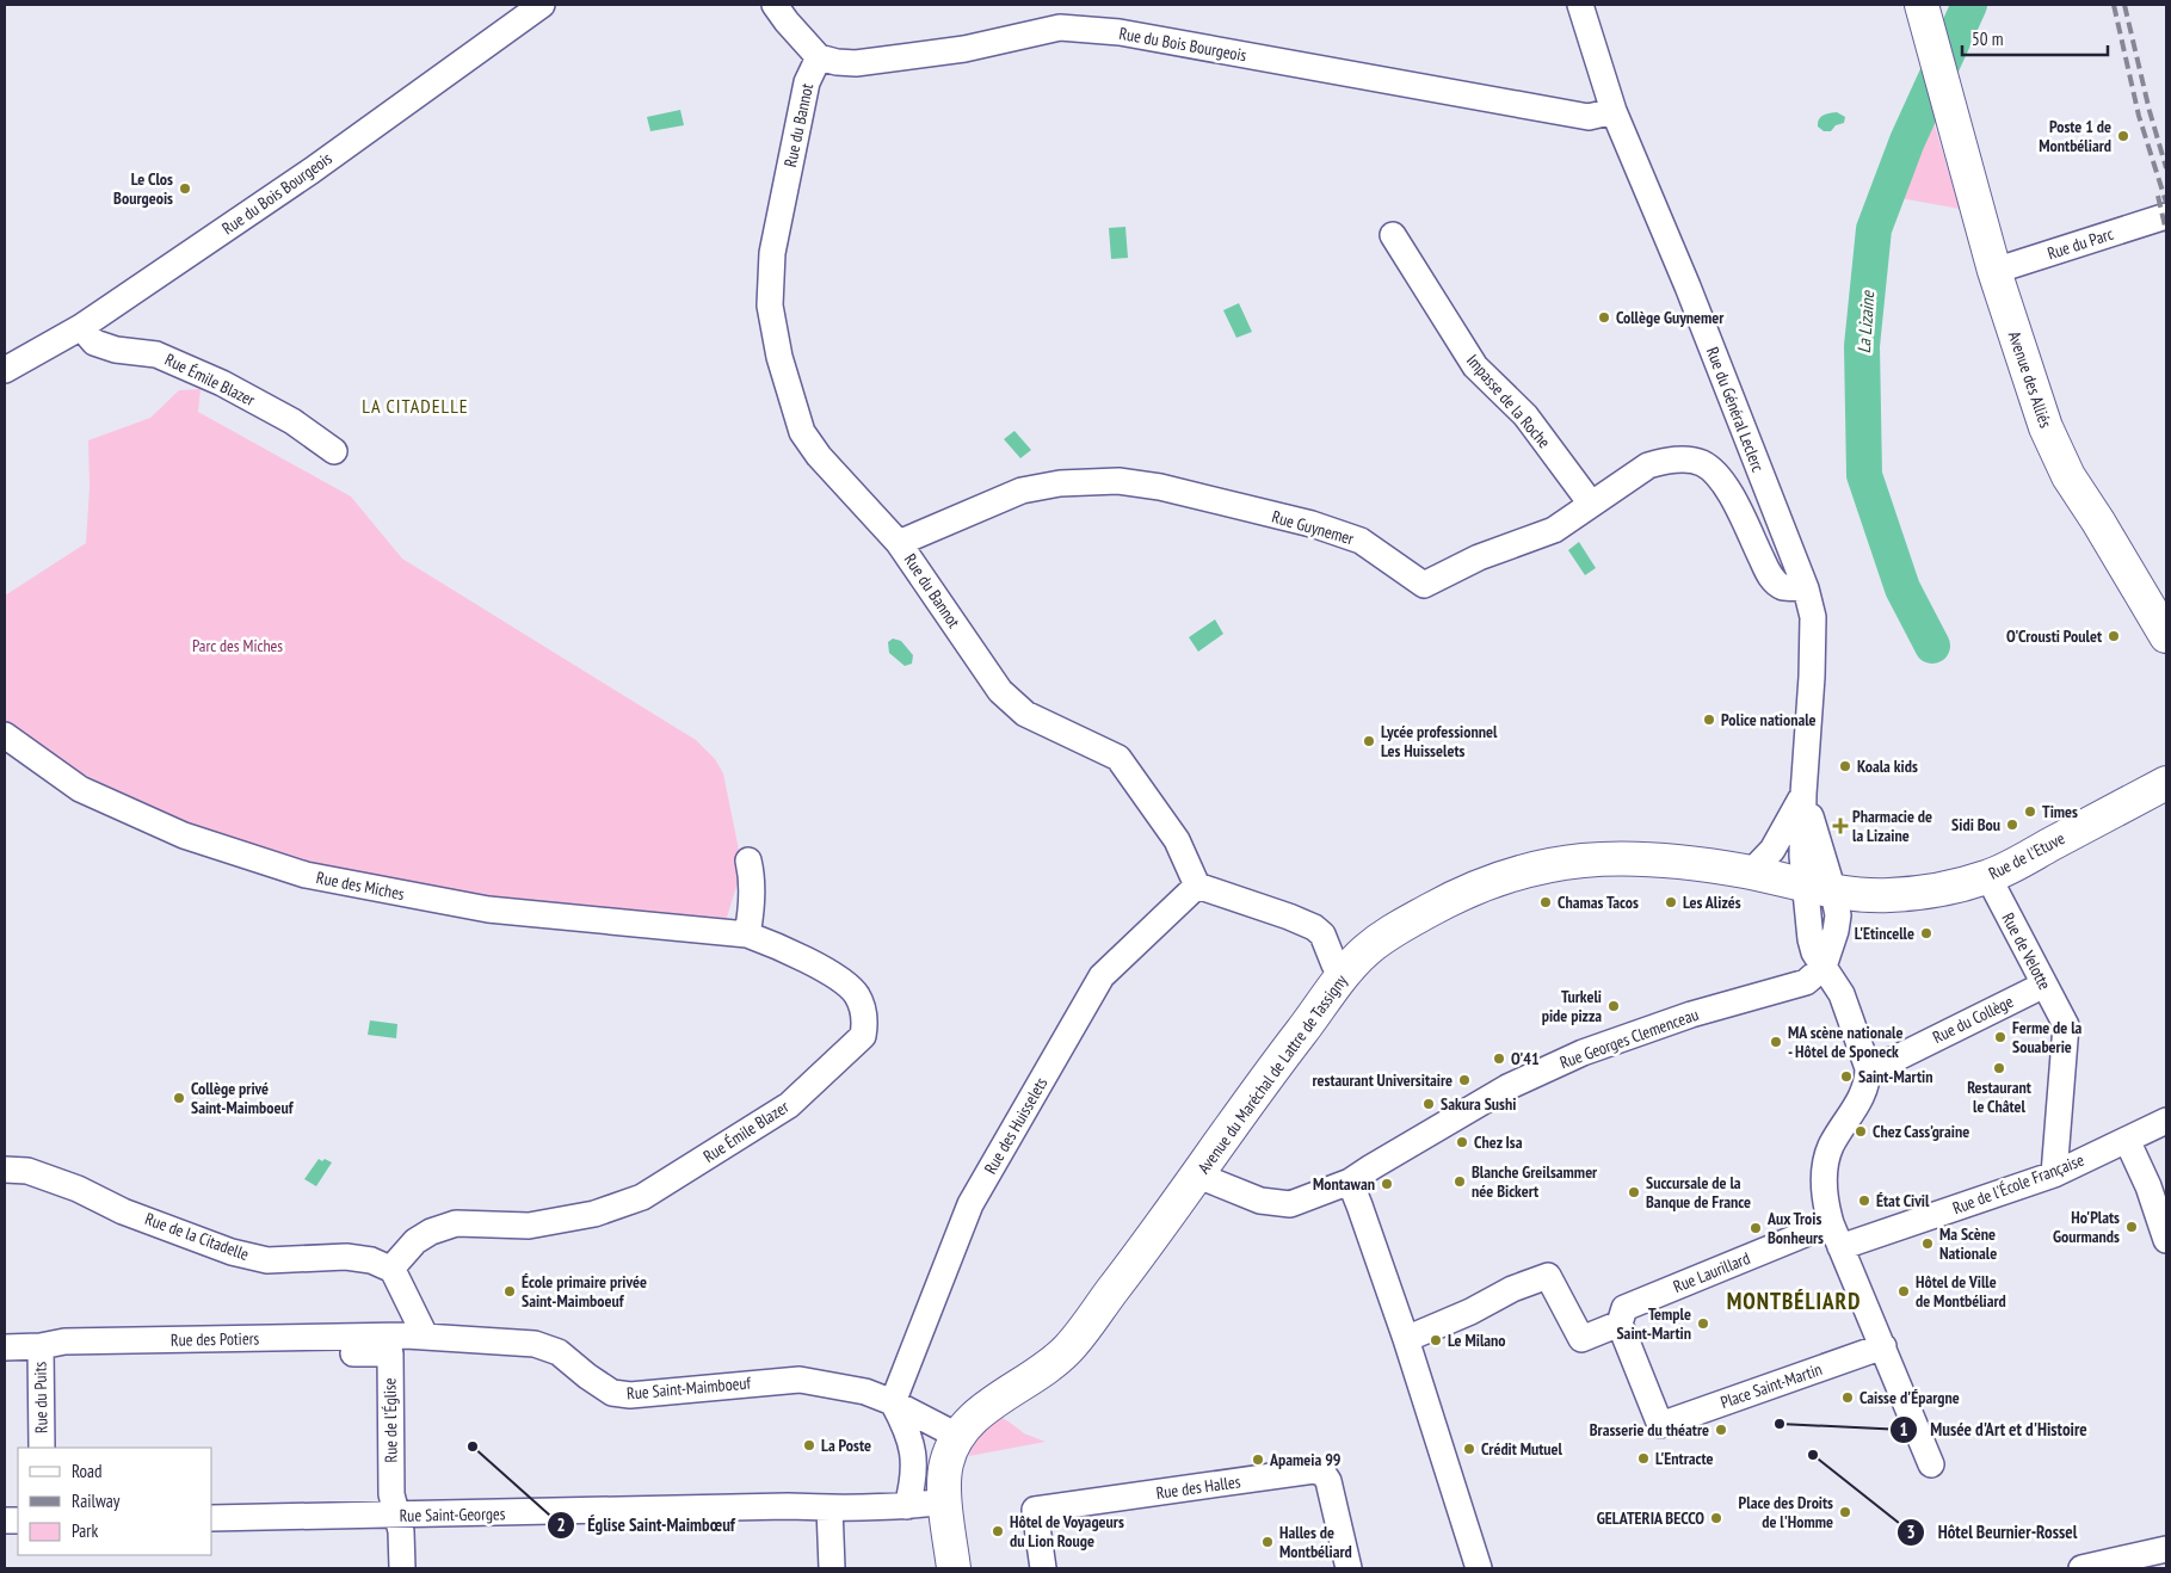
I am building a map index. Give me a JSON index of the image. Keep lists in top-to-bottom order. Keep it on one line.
{"streets":{"main road":["Avenue des Alliés","Rue de l'Etuve","Avenue du Maréchal de Lattre de Tassigny"],"street":["Rue du Bois Bourgeois","Rue du Bannot","Rue du Parc","Rue Émile Blazer","Impasse de la Roche","Rue du Général Leclerc","Rue Guynemer","Rue des Miches","Rue de Velotte","Rue du Collège","Rue Georges Clemenceau","Rue des Huisselets","Rue de l'École Française","Rue de la Citadelle","Rue Laurillard","Rue des Potiers","Place Saint-Martin","Rue Saint-Maimboeuf","Rue du Puits","Rue de l'Église","Rue des Halles","Rue Saint-Georges"]},"crossings":[["Rue du Bois Bourgeois","Rue du Bannot"],["Rue du Bois Bourgeois","Rue Émile Blazer"],["Rue du Bois Bourgeois","Rue du Général Leclerc"],["Rue du Bannot","Rue Guynemer"],["Rue du Bannot","Rue des Huisselets"],["Rue du Parc","Avenue des Alliés"],["Rue Émile Blazer","Rue des Miches"],["Rue Émile Blazer","Rue de la Citadelle"],["Impasse de la Roche","Rue Guynemer"],["Rue du Général Leclerc","Rue Guynemer"],["Rue du Général Leclerc","Rue de l'Etuve"],["Rue du Général Leclerc","Rue Georges Clemenceau"],["Rue du Général Leclerc","Avenue du Maréchal de Lattre de Tassigny"],["Rue de l'Etuve","Rue de Velotte"],["Rue de l'Etuve","Avenue du Maréchal de Lattre de Tassigny"],["Rue de Velotte","Rue du Collège"],["Rue de Velotte","Rue de l'École Française"],["Rue Georges Clemenceau","Avenue du Maréchal de Lattre de Tassigny"],["Avenue du Maréchal de Lattre de Tassigny","Rue Saint-Maimboeuf"],["Avenue du Maréchal de Lattre de Tassigny","Rue Saint-Georges"],["Rue des Huisselets","Rue Saint-Maimboeuf"],["Rue Laurillard","Place Saint-Martin"],["Rue des Potiers","Rue Saint-Maimboeuf"],["Rue des Potiers","Rue du Puits"],["Rue des Potiers","Rue de l'Église"],["Rue de l'Église","Rue Saint-Georges"]],"districts":["LA CITADELLE","MONTBÉLIARD"],"water":["La Lizaine"],"parks":["Parc des Miches"],"places":{"other":["Poste 1 de Montbéliard","Le Clos Bourgeois","Collège Guynemer","O'Crousti Poulet","Police nationale","Lycée professionnel Les Huisselets","Koala kids","Times","Sidi Bou","Chamas Tacos","Les Alizés","L'Etincelle","Turkeli pide pizza","Ferme de la Souaberie","MA scène nationale - Hôtel de Sponeck","O'41","Restaurant le Châtel","Saint-Martin","restaurant Universitaire","Collège privé Saint-Maimboeuf","Sakura Sushi","Chez Cass’graine","Chez Isa","Blanche Greilsammer née Bickert","Montawan","Succursale de la Banque de France","État Civil","Ho'Plats Gourmands","Aux Trois Bonheurs","Ma Scène Nationale","École primaire privée Saint-Maimboeuf","Hôtel de Ville de Montbéliard","Temple Saint-Martin","Le Milano","Caisse d'Épargne","Musée d'Art et d'Histoire","Brasserie du théatre","La Poste","Église Saint-Maimbœuf","Crédit Mutuel","Hôtel Beurnier-Rossel","L'Entracte","Apameia 99","Place des Droits de l'Homme","GELATERIA BECCO","Hôtel de Voyageurs du Lion Rouge","Halles de Montbéliard"],"health":["Pharmacie de la Lizaine"]},"legend":["Road","Railway","Park"],"scale_bar":"50 m"}
